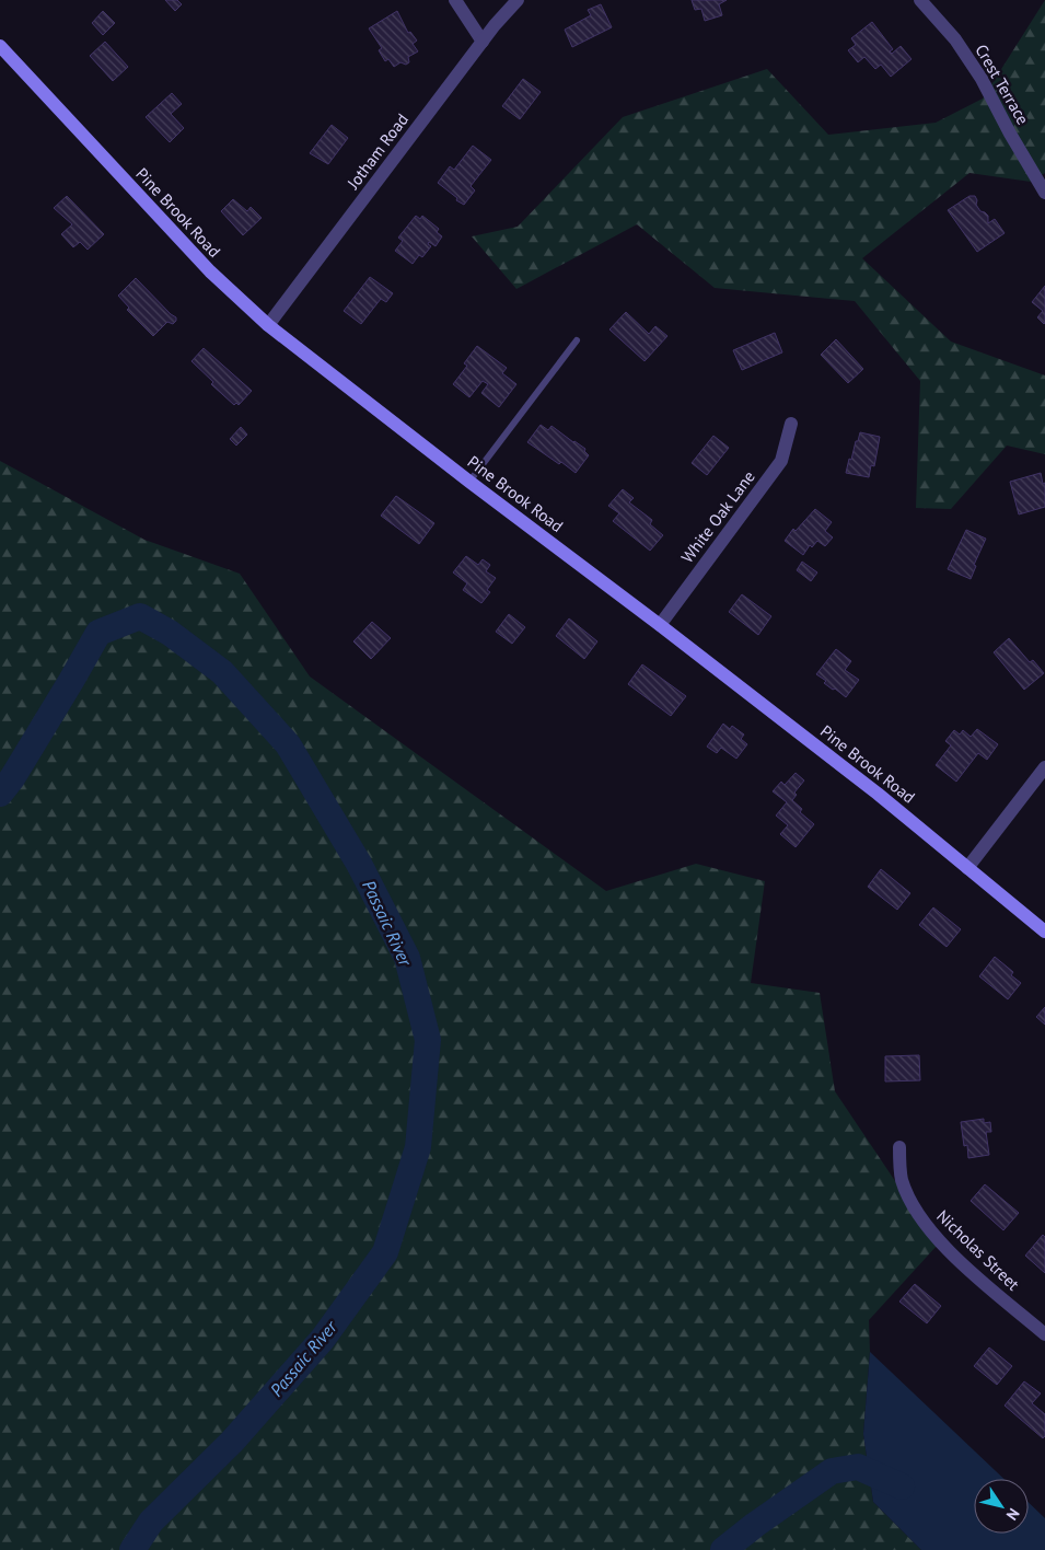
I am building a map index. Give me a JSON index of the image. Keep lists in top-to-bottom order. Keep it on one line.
{"streets":{"street":["Crest Terrace","Jotham Road","Pine Brook Road","White Oak Lane","Nicholas Street"]},"crossings":[["Jotham Road","Pine Brook Road"],["Pine Brook Road","White Oak Lane"]],"water":["Passaic River"],"north":"bottom right"}
